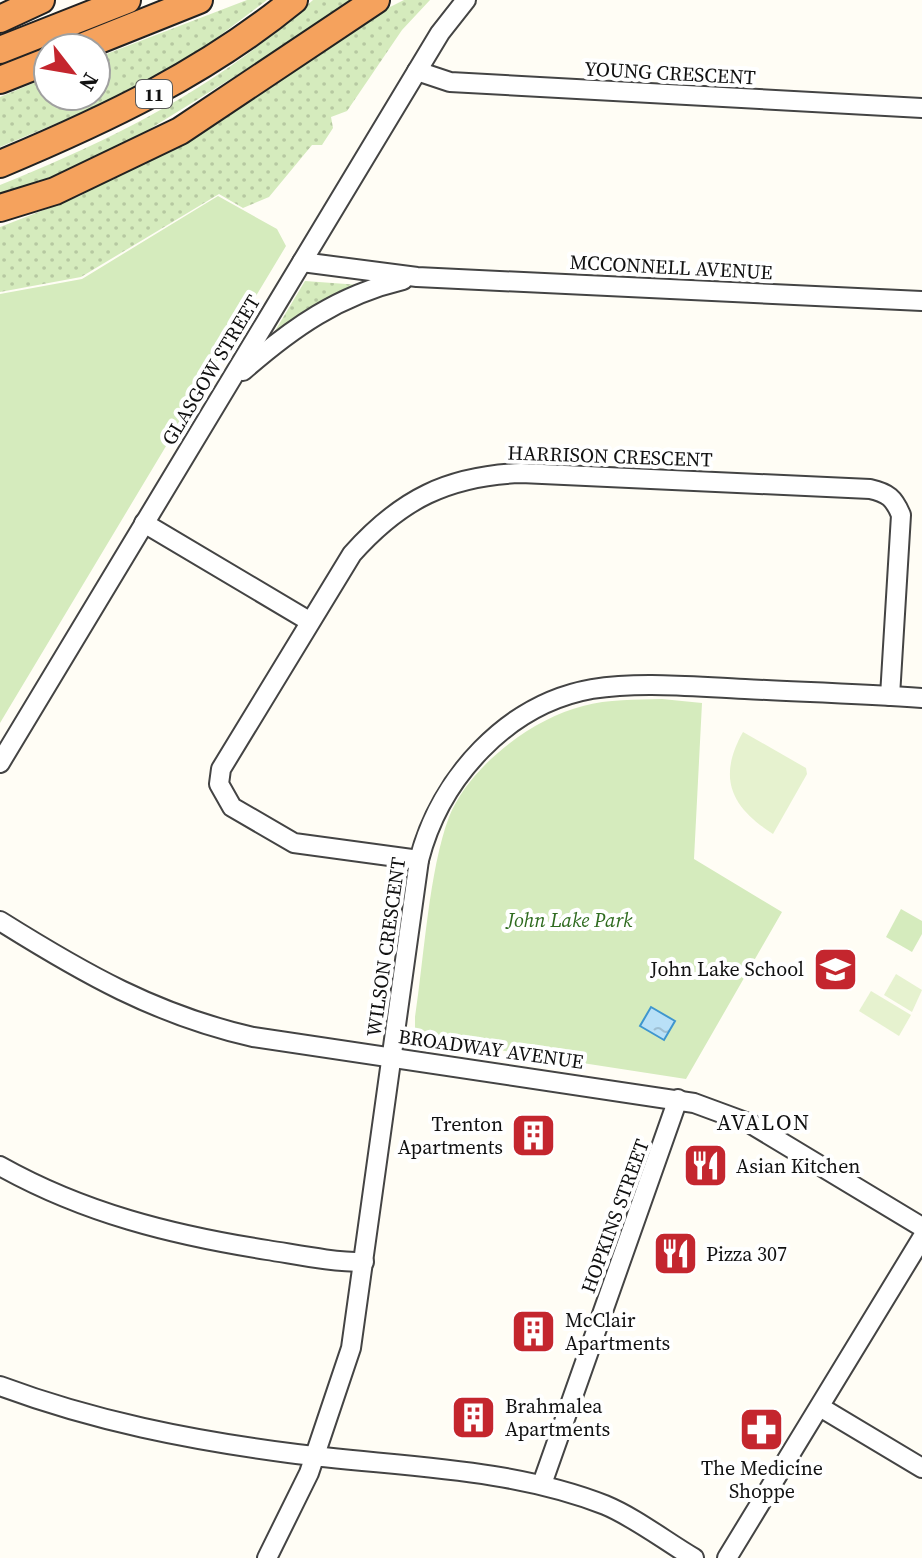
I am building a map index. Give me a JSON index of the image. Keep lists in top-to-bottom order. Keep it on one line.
{"streets":{"highway":["11"],"street":["YOUNG CRESCENT","MCCONNELL AVENUE","GLASGOW STREET","HARRISON CRESCENT","WILSON CRESCENT","BROADWAY AVENUE","HOPKINS STREET"]},"crossings":[["YOUNG CRESCENT","GLASGOW STREET"],["MCCONNELL AVENUE","GLASGOW STREET"],["HARRISON CRESCENT","WILSON CRESCENT"],["WILSON CRESCENT","BROADWAY AVENUE"],["BROADWAY AVENUE","HOPKINS STREET"]],"districts":["AVALON"],"parks":["John Lake Park"],"places":{"school or university":["John Lake School"],"building":["Trenton Apartments","McClair Apartments","Brahmalea Apartments"],"restaurant":["Asian Kitchen","Pizza 307"],"pharmacy":["The Medicine Shoppe"]},"north":"bottom right"}
